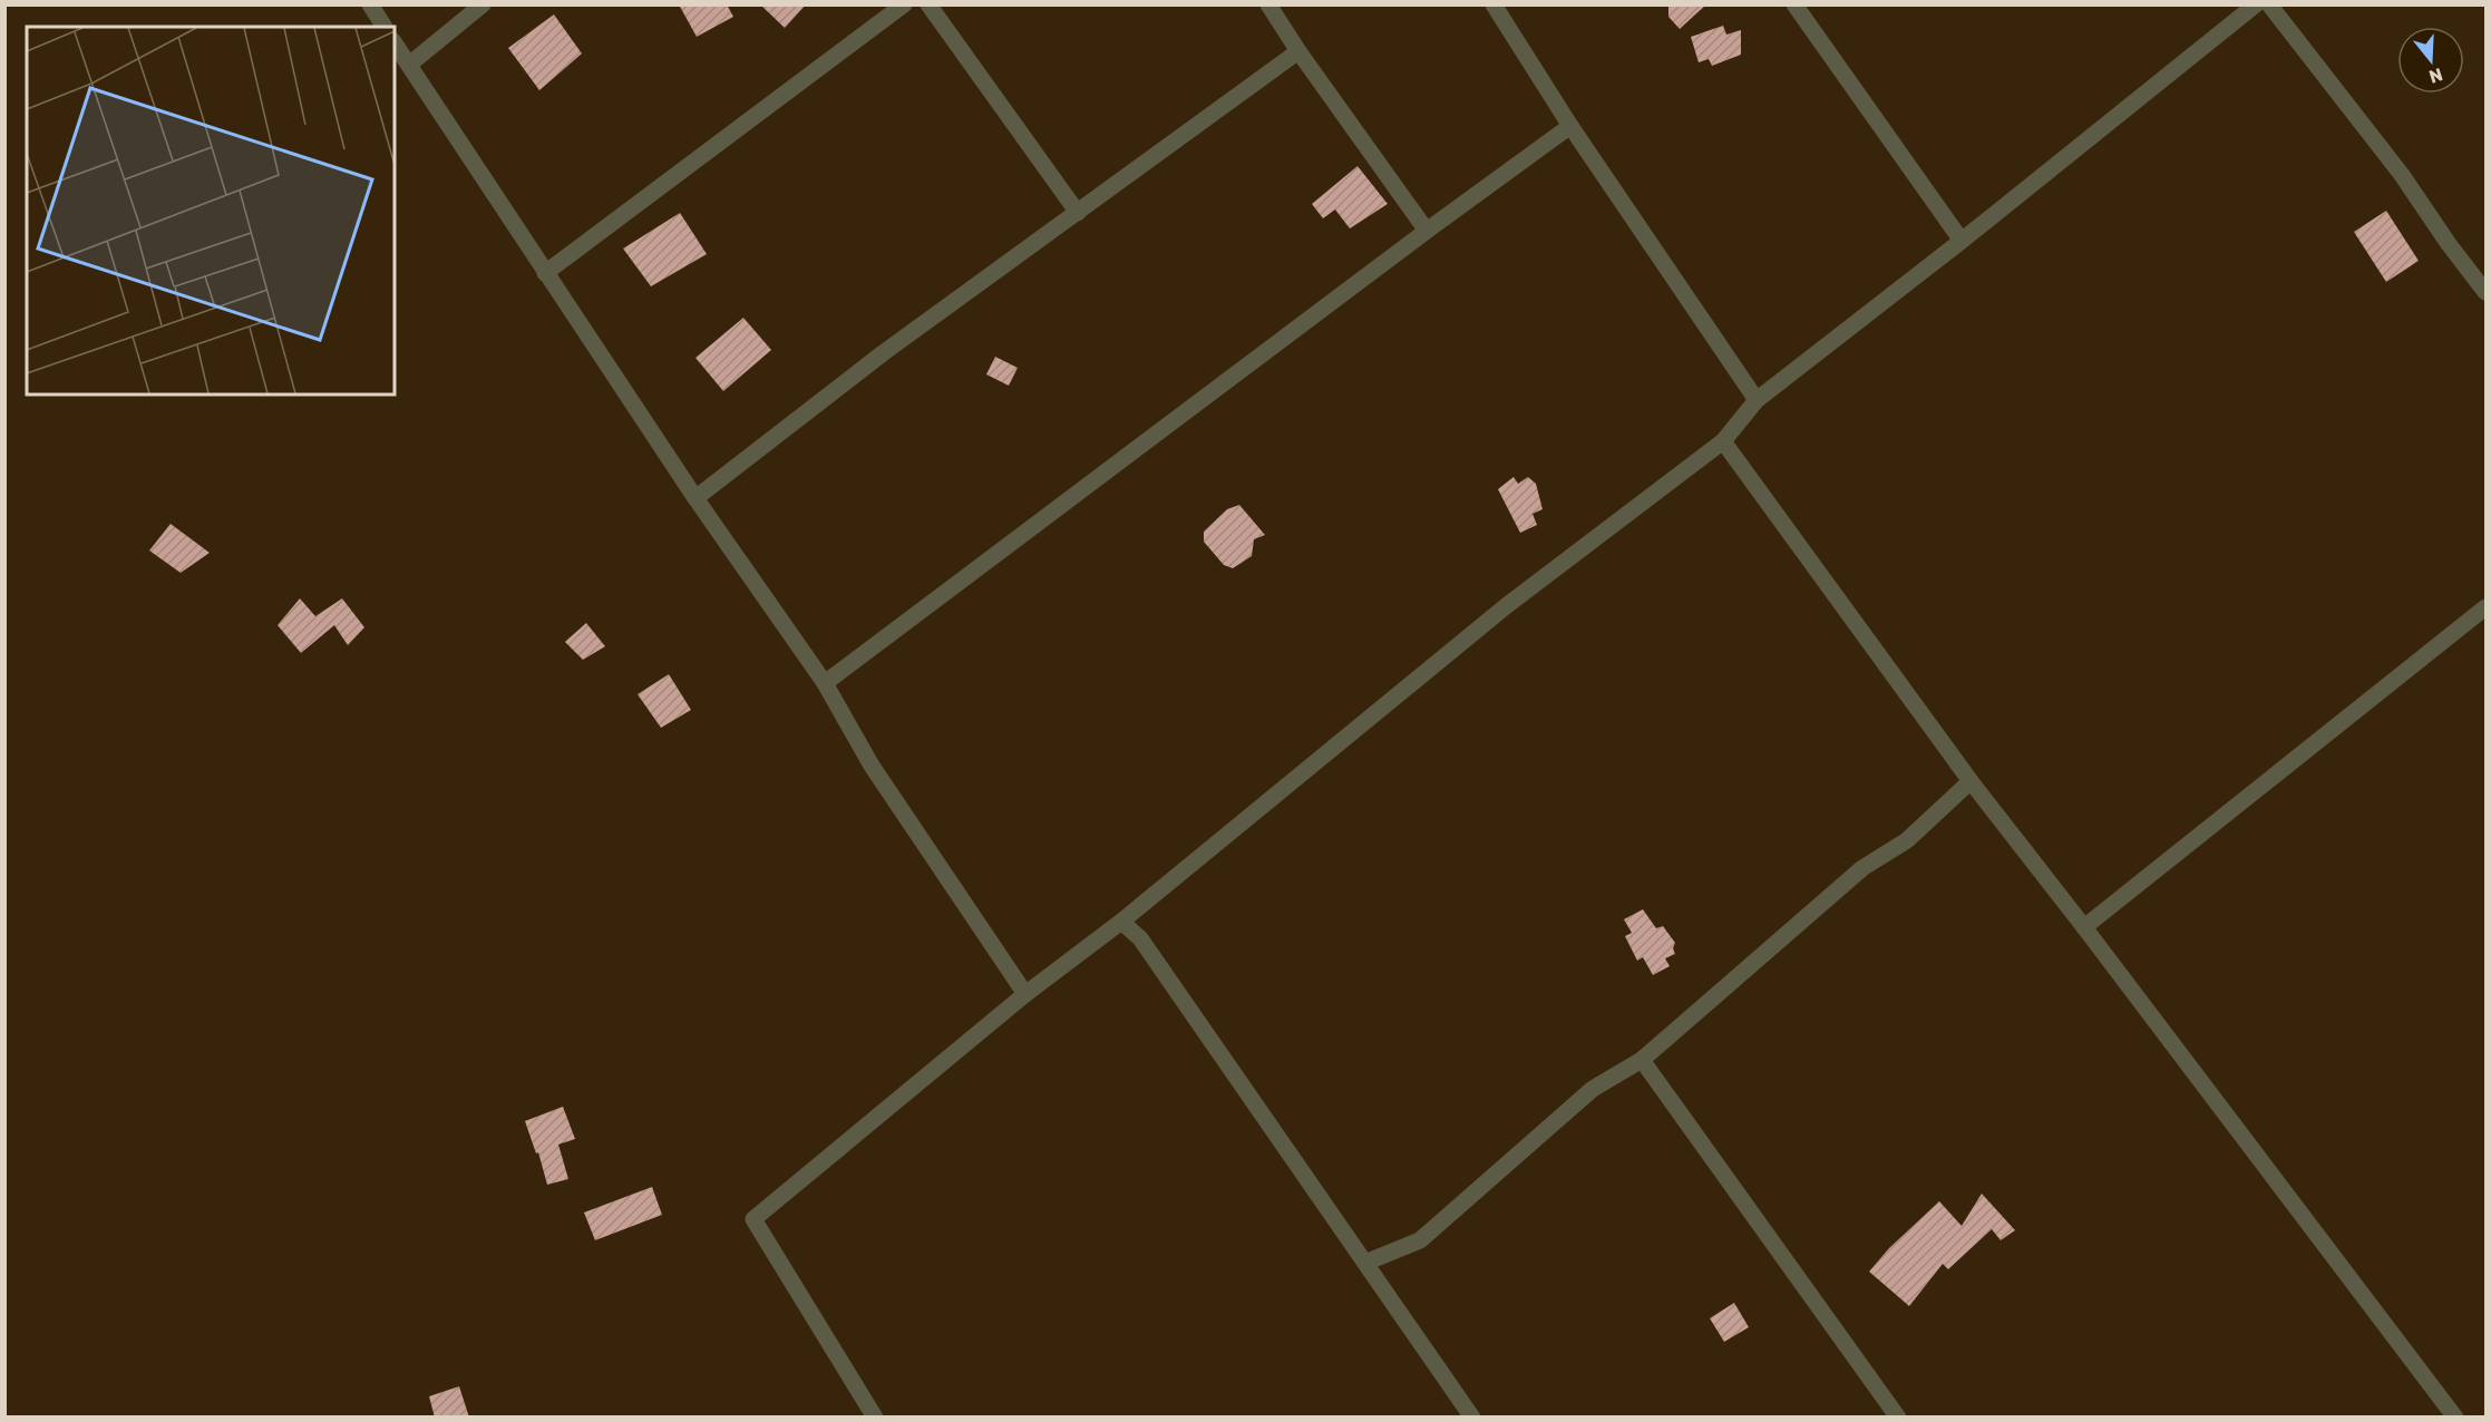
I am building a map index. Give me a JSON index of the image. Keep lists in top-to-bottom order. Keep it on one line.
{"north":"bottom"}
